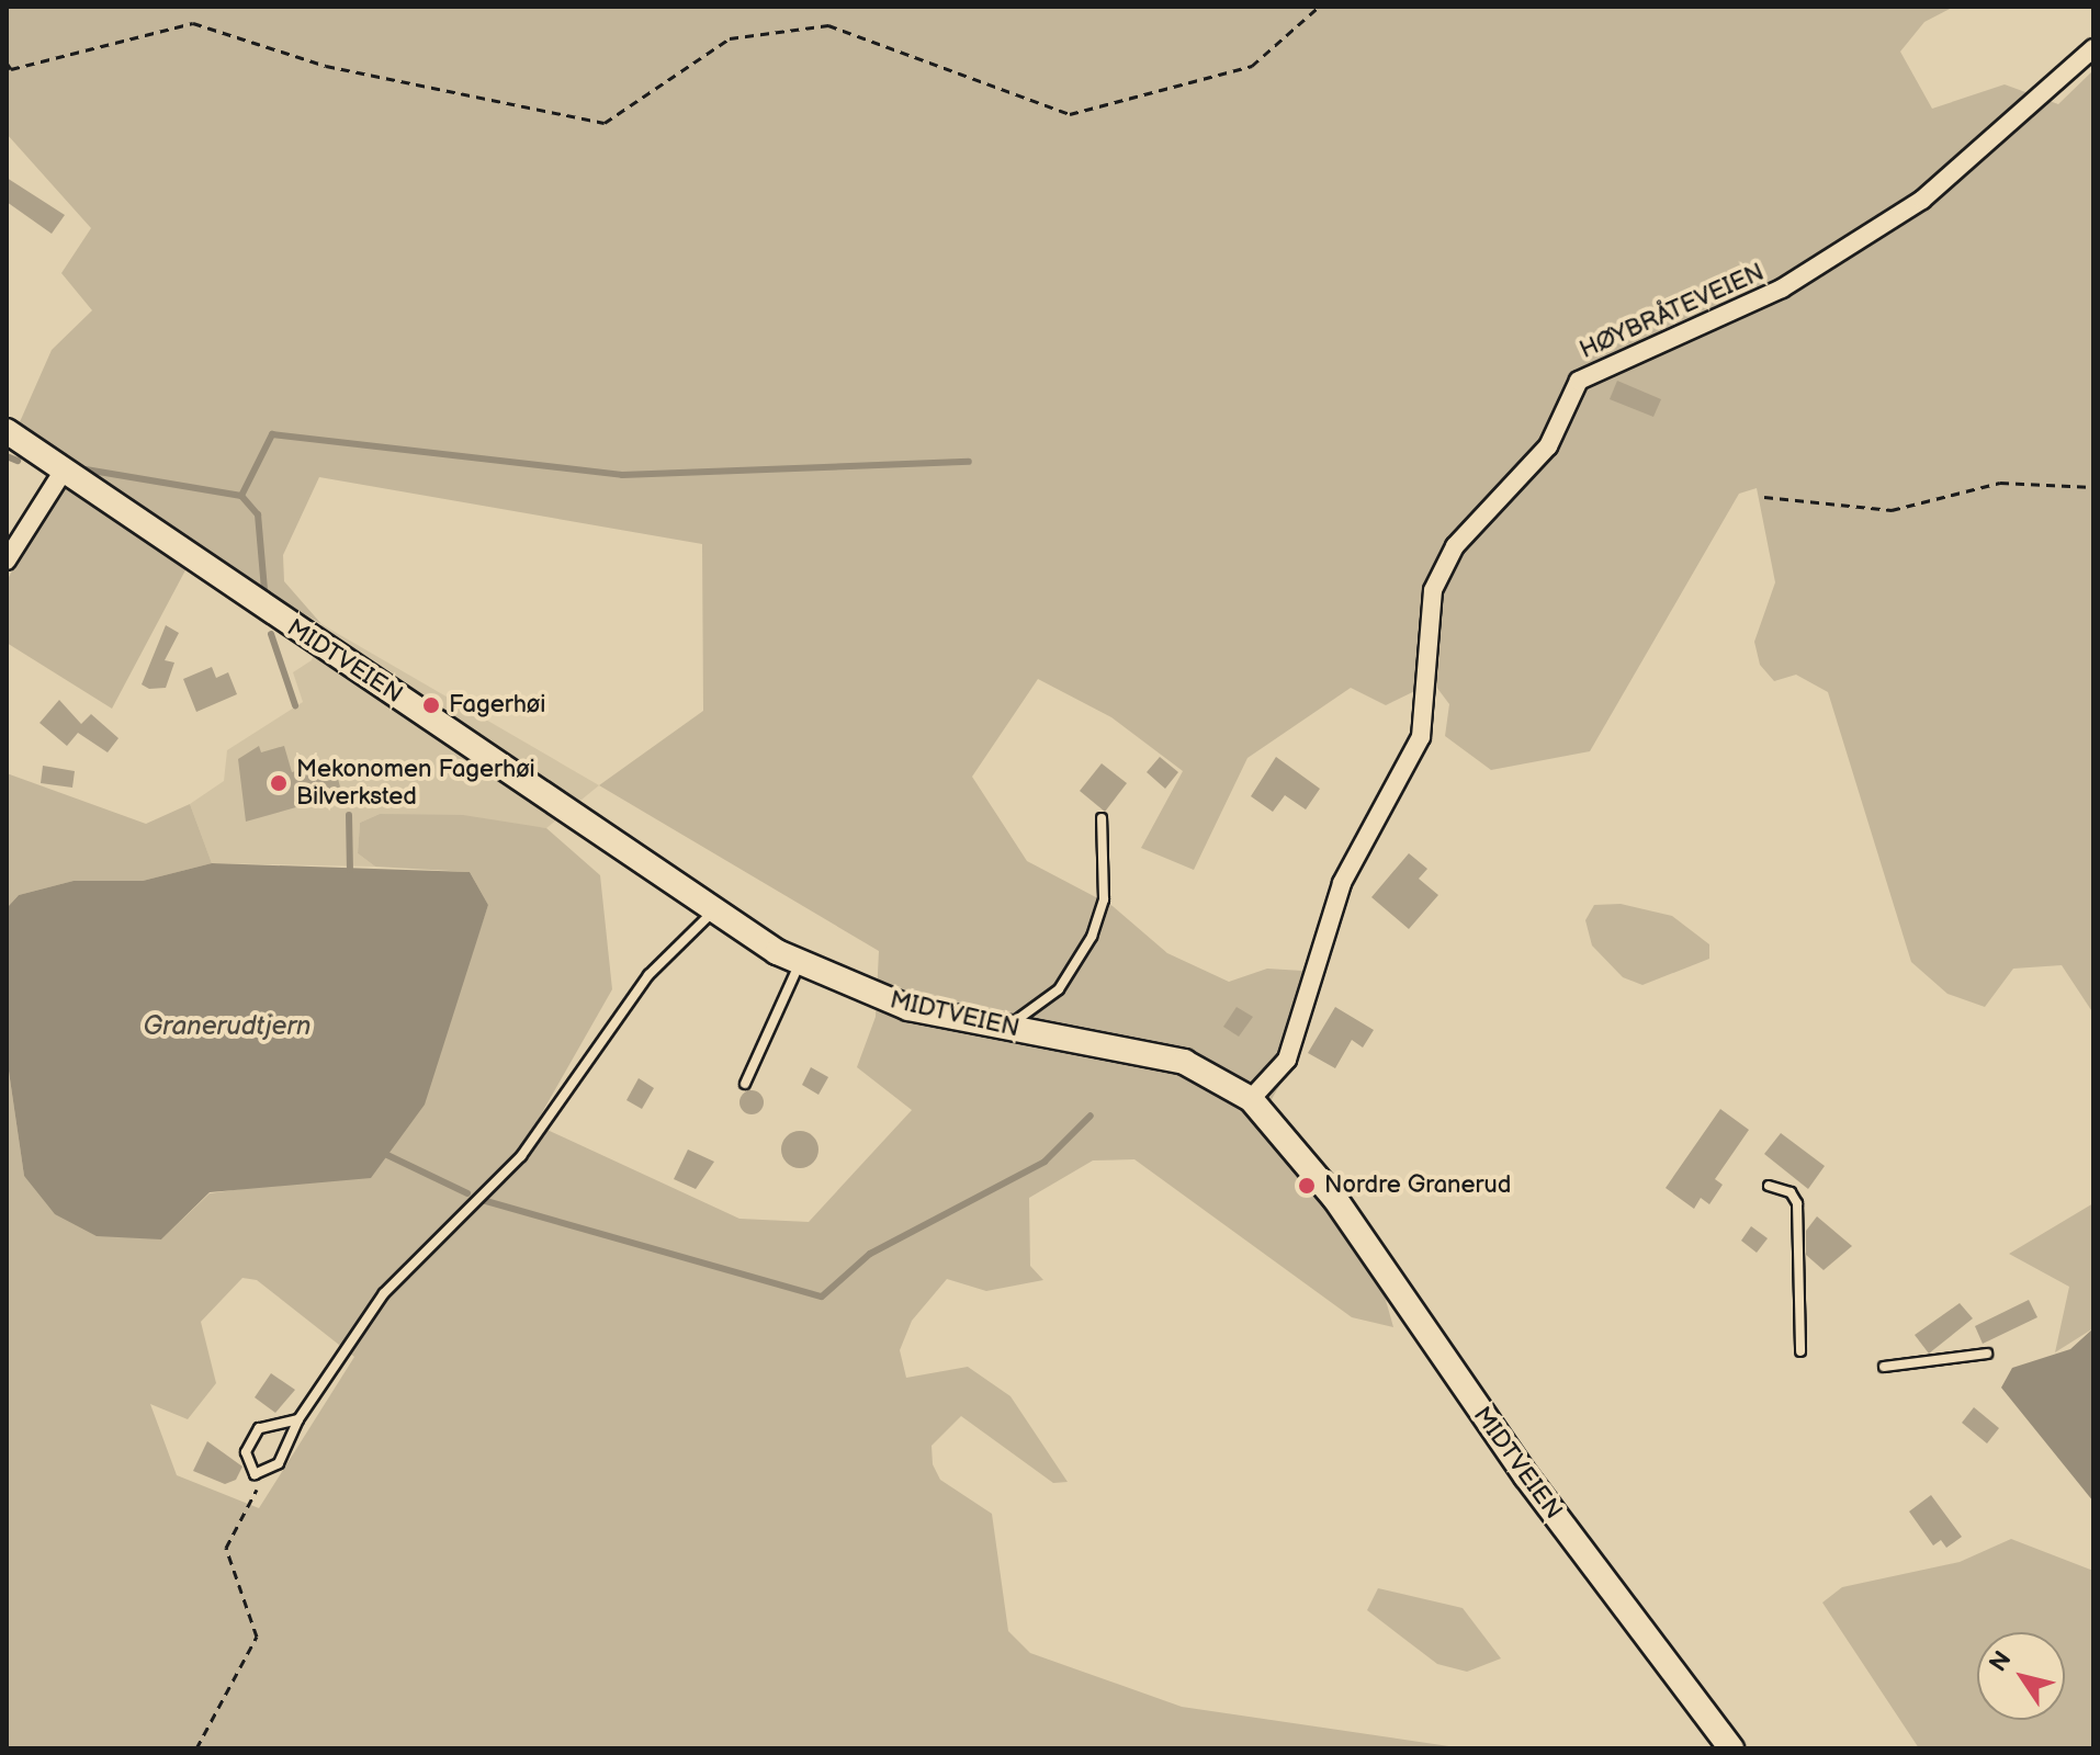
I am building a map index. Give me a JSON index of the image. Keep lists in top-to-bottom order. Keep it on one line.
{"streets":{"main road":["MIDTVEIEN"],"street":["HØYBRÅTEVEIEN"]},"crossings":[["HØYBRÅTEVEIEN","MIDTVEIEN"]],"water":["Granerudtjern"],"places":["Fagerhøi","Mekonomen Fagerhøi Bilverksted","Nordre Granerud"],"north":"top left"}
